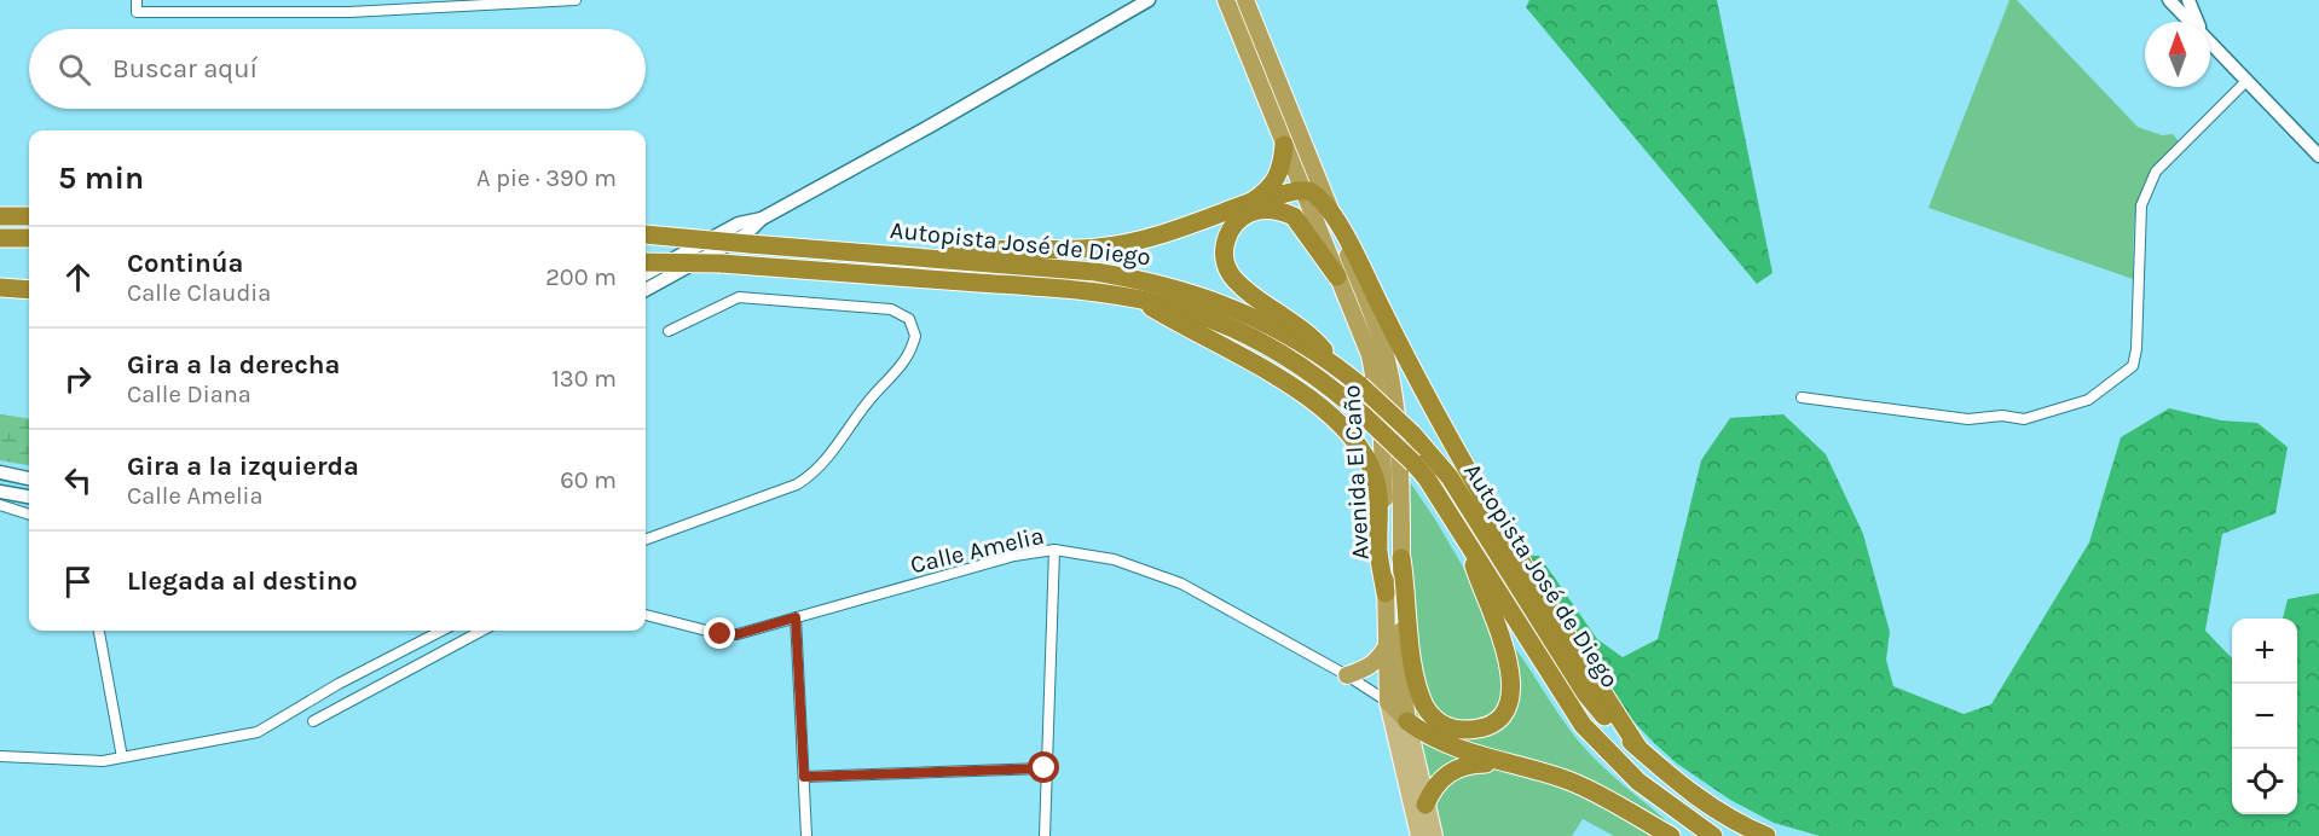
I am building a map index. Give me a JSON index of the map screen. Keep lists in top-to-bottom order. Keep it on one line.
{"streets":{"highway":["Autopista José de Diego","Avenida El Caño"],"street":["Calle Amelia"]},"crossings":[["Avenida El Caño","Calle Amelia"]],"north":"top","page":{"search":"Buscar aquí","heading":["5 min","A pie · 390 m"],"list":[["Continúa","Calle Claudia","200 m"],["Gira a la derecha","Calle Diana","130 m"],["Gira a la izquierda","Calle Amelia","60 m"],"Llegada al destino"],"map_buttons":["+","−"]}}
